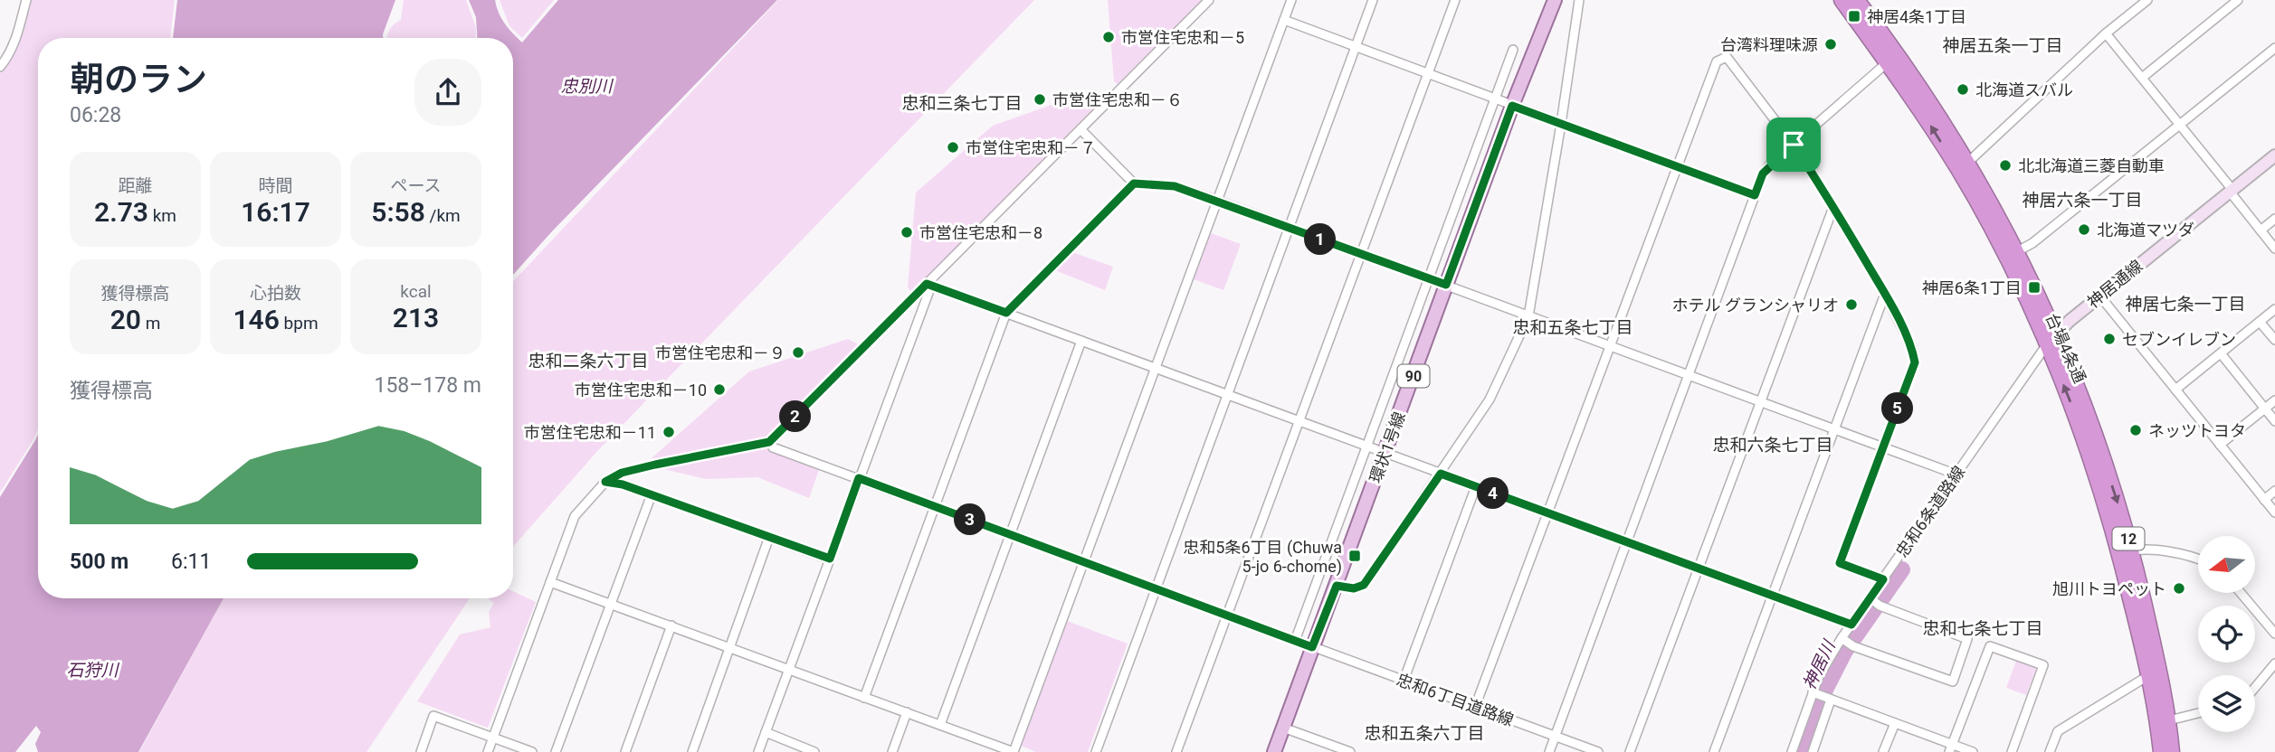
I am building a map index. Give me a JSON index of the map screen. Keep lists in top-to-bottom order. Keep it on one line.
{"streets":{"highway":["台場4条通","12"],"main road":["90","環状1号線"],"street":["神居通線","忠和6条道路線","忠和6丁目道路線"]},"crossings":[["神居通線","台場4条通"],["神居通線","忠和6条道路線"],["台場4条通","忠和6条道路線"],["環状1号線","忠和6丁目道路線"]],"districts":["神居五条一丁目","忠和三条七丁目","神居六条一丁目","神居七条一丁目","忠和五条七丁目","忠和二条六丁目","忠和六条七丁目","忠和七条七丁目","忠和五条六丁目"],"water":["忠別川","神居川","石狩川"],"places":{"transit":["神居4条1丁目","神居6条1丁目","忠和5条6丁目 (Chuwa 5-jo 6-chome)"],"other":["市営住宅忠和－5","台湾料理味源","北海道スバル","市営住宅忠和－６","市営住宅忠和－７","北北海道三菱自動車","北海道マツダ","市営住宅忠和－8","ホテル グランシャリオ","セブンイレブン","市営住宅忠和－９","市営住宅忠和－10","ネッツトヨタ","市営住宅忠和－11","旭川トヨペット"]},"north":"left","page":{"heading":["朝のラン","06:28"],"stats":[["距離","2.73 km"],["時間","16:17"],["ペース","5:58 /km"],["獲得標高","20 m"],["心拍数","146 bpm"],["kcal","213"]],"pins":["1","5","2","4","3"],"chart":["獲得標高","158–178 m"],"list":[{"name":"500 m","note":"6:11"}]}}
